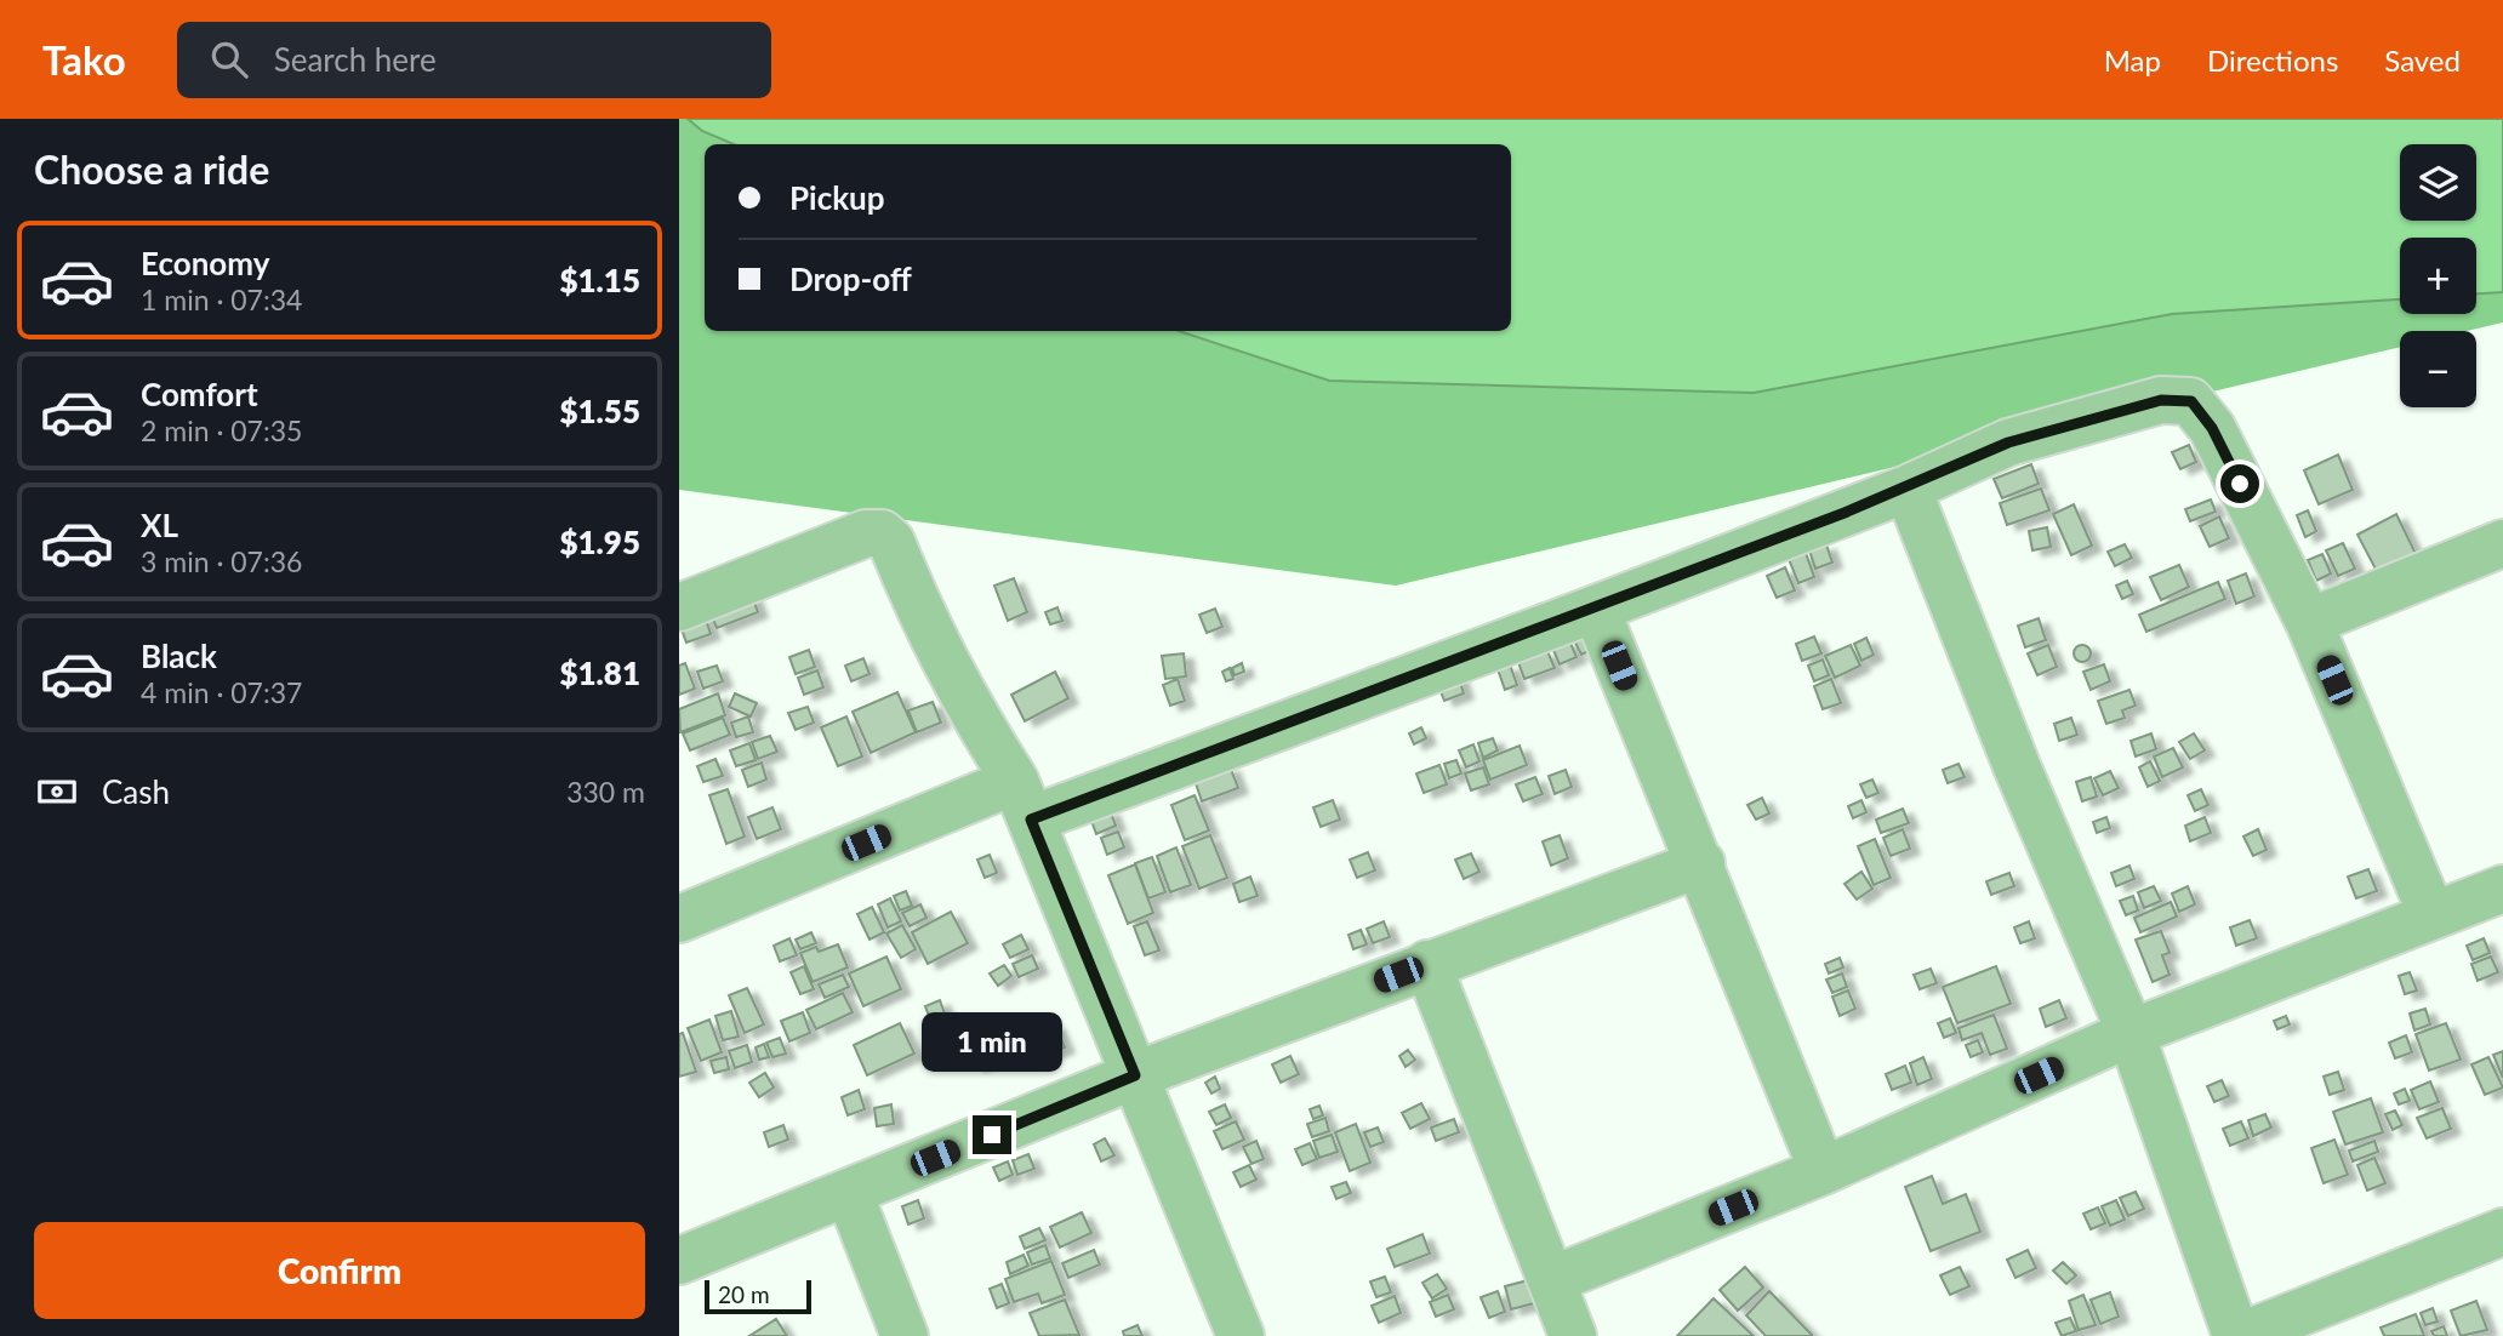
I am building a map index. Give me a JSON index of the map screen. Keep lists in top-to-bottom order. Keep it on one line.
{"scale_bar":"20 m","page":{"header":"Tako","search":"Search here","nav":["Map","Directions","Saved"],"heading":"Choose a ride","map_buttons":["+","−"],"banner":["Pickup","Drop-off"],"list":[{"name":"Economy","note":"1 min · 07:34","value":"$1.15"},{"name":"Comfort","note":"2 min · 07:35","value":"$1.55"},{"name":"XL","note":"3 min · 07:36","value":"$1.95"},{"name":"Black","note":"4 min · 07:37","value":"$1.81"}],"pay":["Cash","330 m"],"bubble":"1 min","buttons":"Confirm","scale":"20 m"}}
